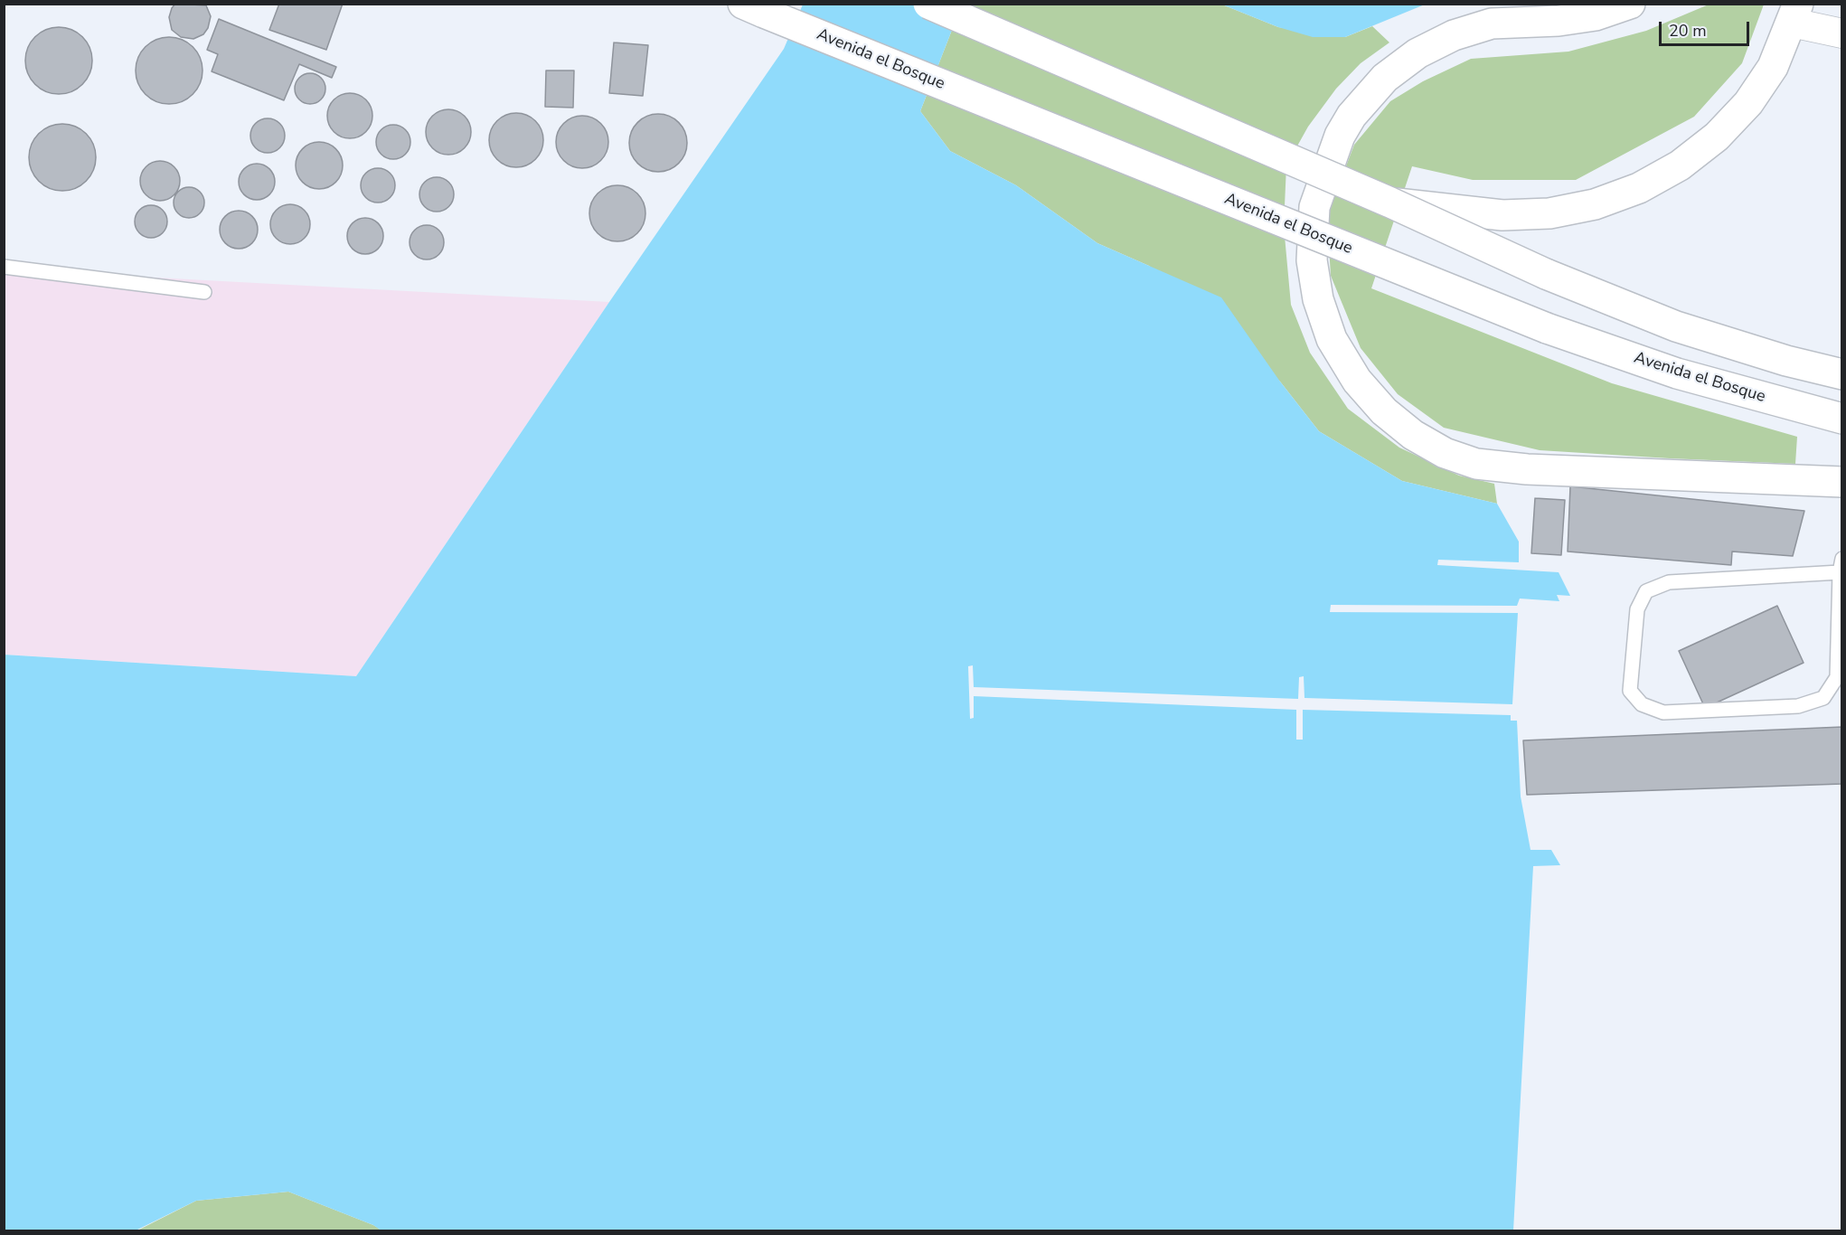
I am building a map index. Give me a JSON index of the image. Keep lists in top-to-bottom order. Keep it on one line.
{"streets":{"main road":["Avenida el Bosque"]},"scale_bar":"20 m"}
